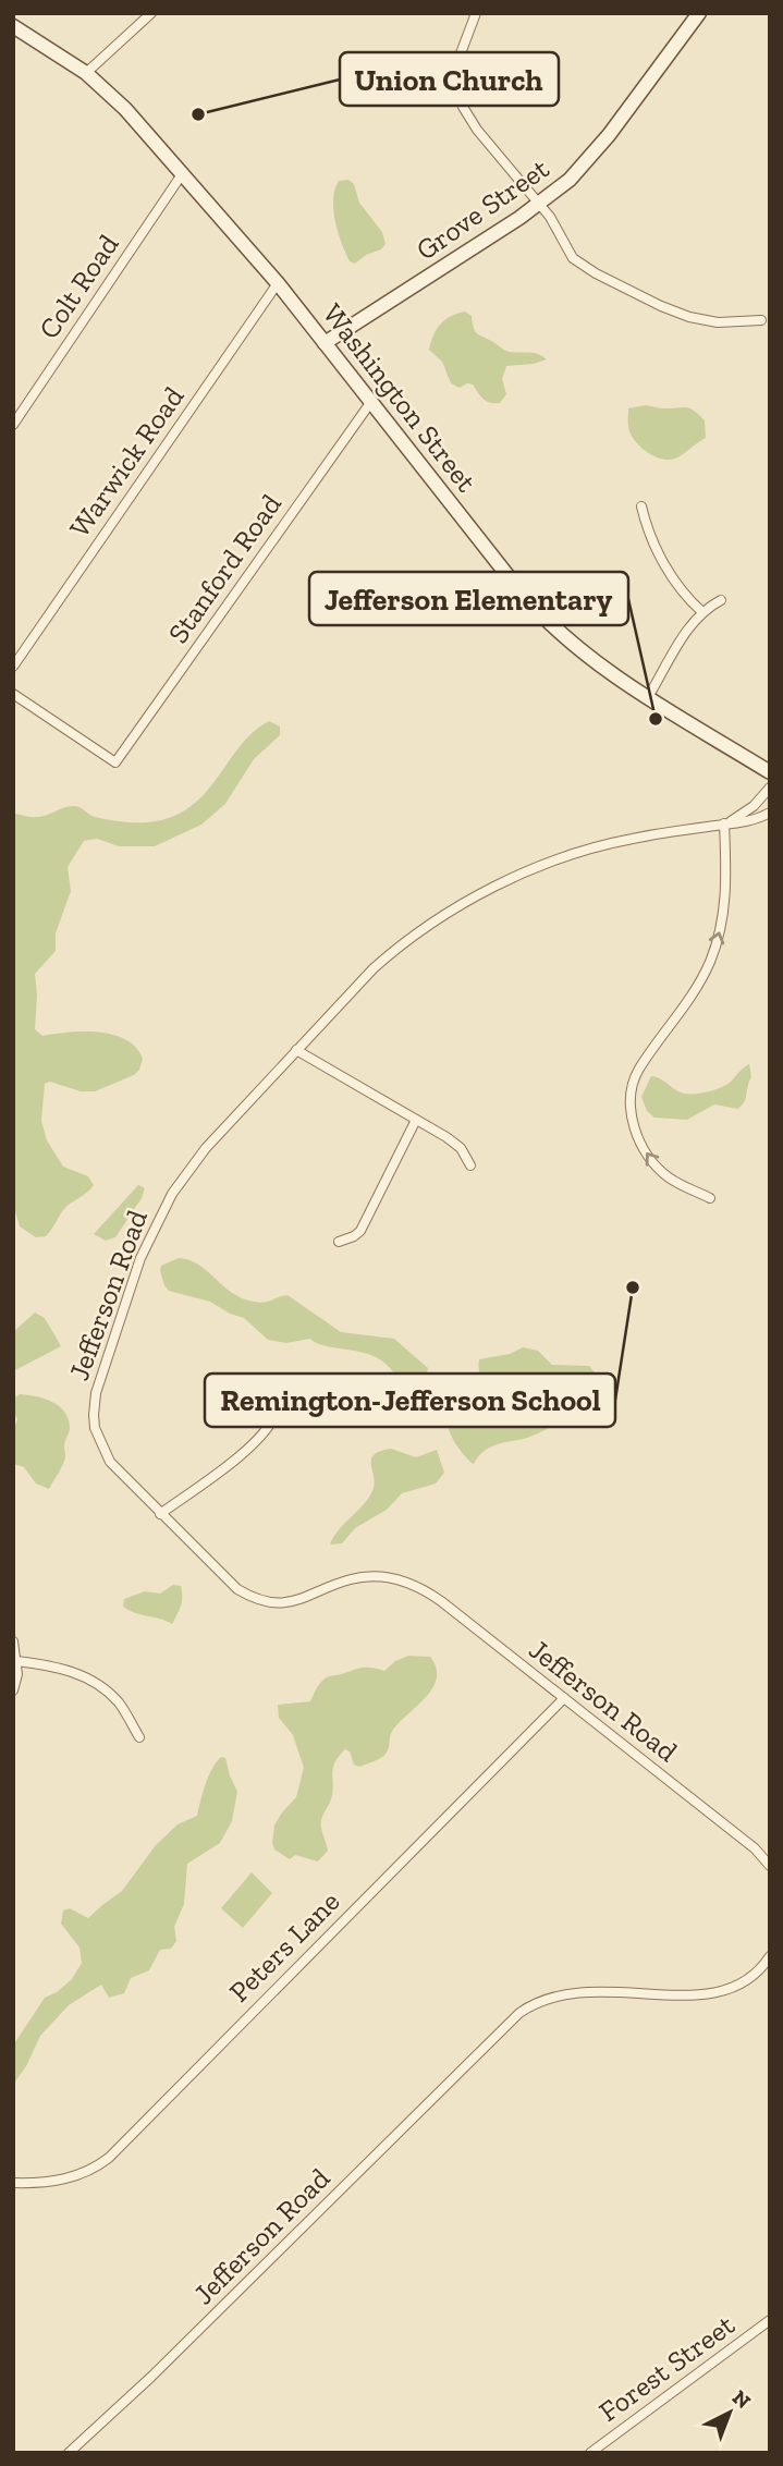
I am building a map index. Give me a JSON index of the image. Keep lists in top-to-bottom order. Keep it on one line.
{"streets":{"main road":["Grove Street","Washington Street"],"street":["Colt Road","Warwick Road","Stanford Road","Jefferson Road","Peters Lane","Forest Street"]},"crossings":[["Grove Street","Washington Street"],["Colt Road","Washington Street"],["Washington Street","Warwick Road"],["Washington Street","Stanford Road"],["Jefferson Road","Peters Lane"]],"places":["Union Church","Jefferson Elementary","Remington-Jefferson School"],"north":"top right"}
